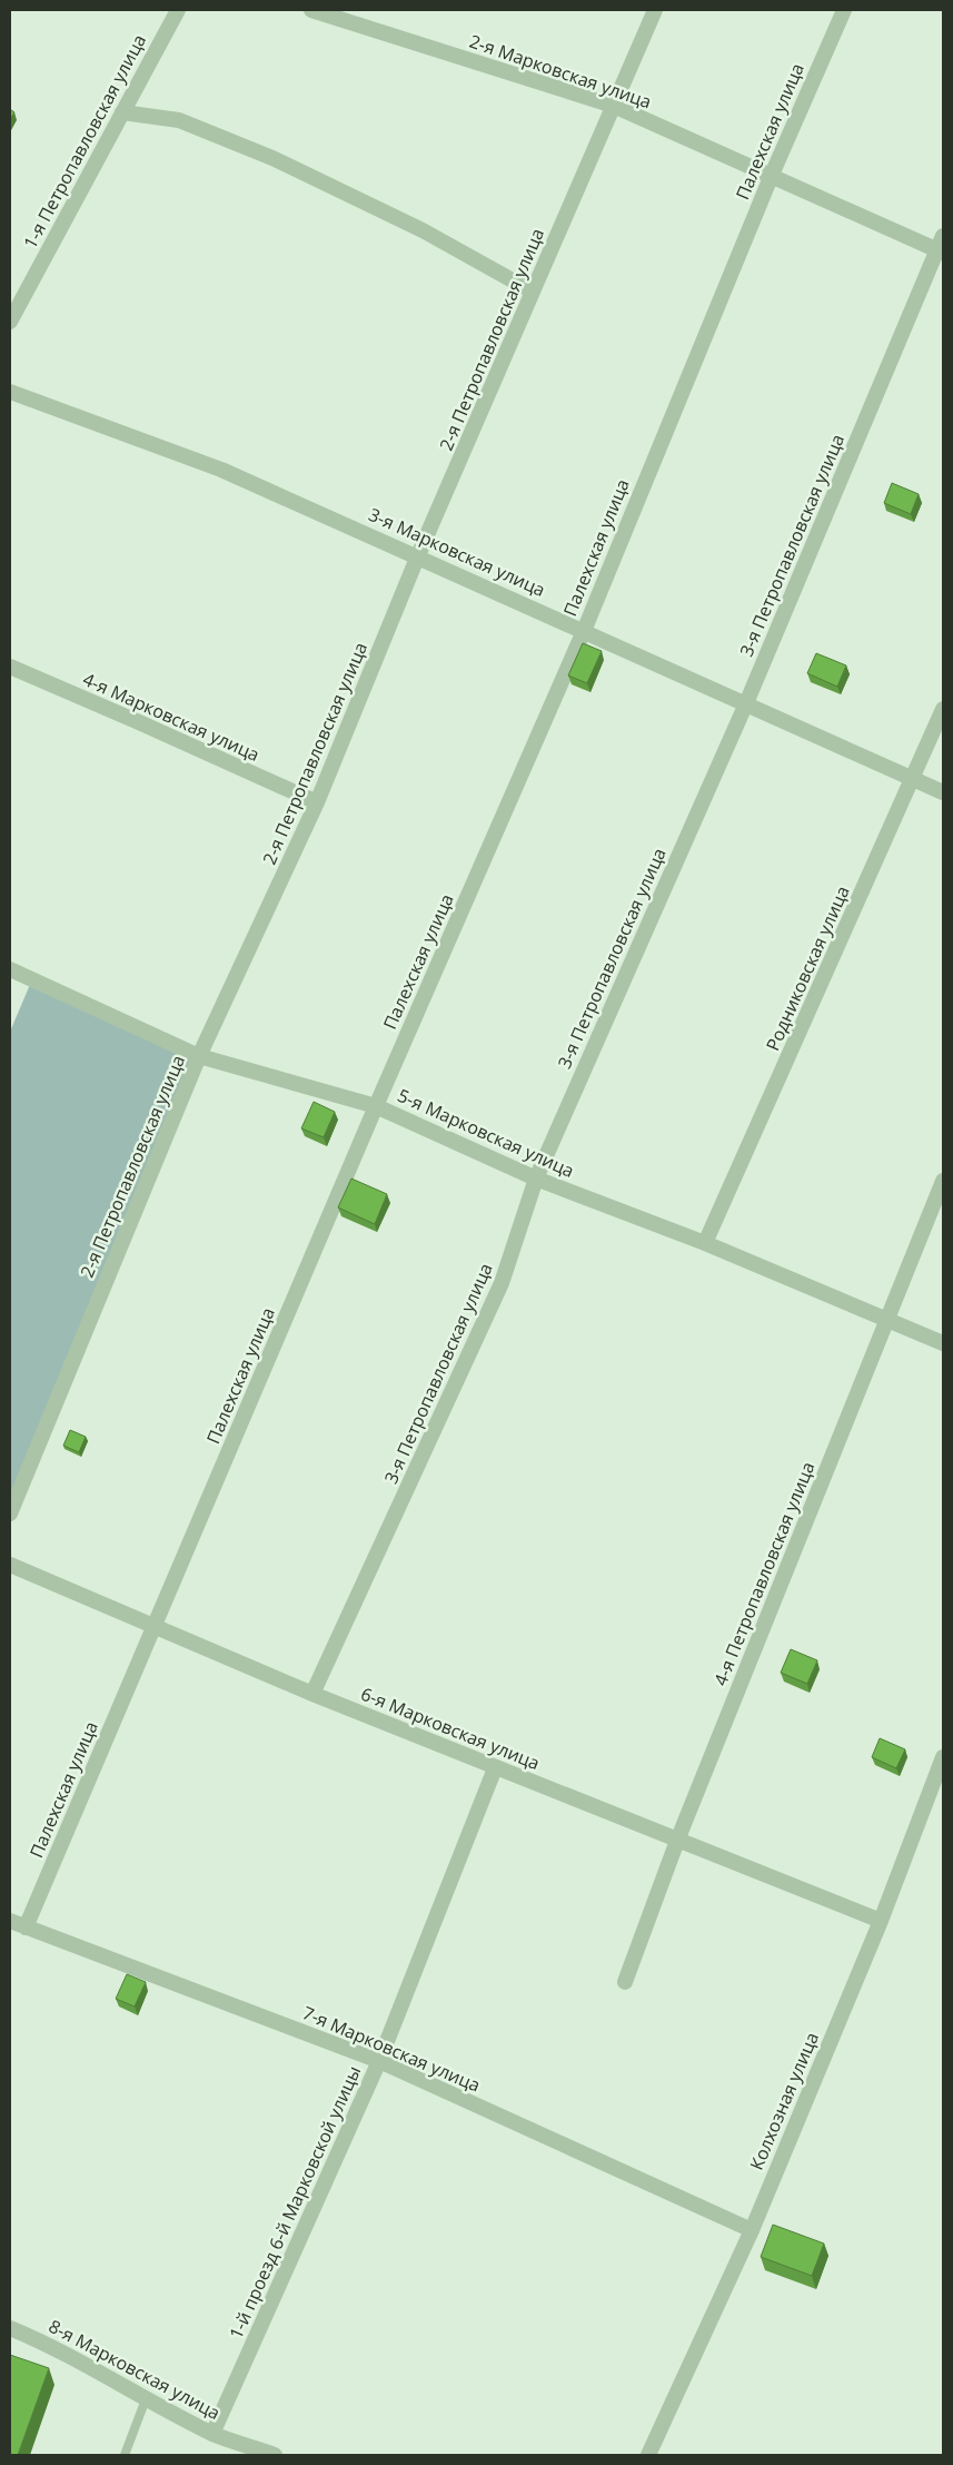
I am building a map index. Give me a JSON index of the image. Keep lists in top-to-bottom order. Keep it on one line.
{"streets":{"street":["2-я Марковская улица","Палехская улица","1-я Петропавловская улица","2-я Петропавловская улица","3-я Петропавловская улица","3-я Марковская улица","4-я Марковская улица","Родниковская улица","5-я Марковская улица","4-я Петропавловская улица","6-я Марковская улица","7-я Марковская улица","Колхозная улица","1-й проезд 6-й Марковской улицы","8-я Марковская улица"]},"crossings":[["2-я Марковская улица","Палехская улица"],["2-я Марковская улица","2-я Петропавловская улица"],["2-я Марковская улица","3-я Петропавловская улица"],["Палехская улица","3-я Марковская улица"],["Палехская улица","5-я Марковская улица"],["Палехская улица","6-я Марковская улица"],["Палехская улица","7-я Марковская улица"],["2-я Петропавловская улица","3-я Марковская улица"],["2-я Петропавловская улица","4-я Марковская улица"],["2-я Петропавловская улица","5-я Марковская улица"],["3-я Петропавловская улица","3-я Марковская улица"],["3-я Петропавловская улица","5-я Марковская улица"],["3-я Петропавловская улица","6-я Марковская улица"],["3-я Марковская улица","Родниковская улица"],["Родниковская улица","5-я Марковская улица"],["5-я Марковская улица","4-я Петропавловская улица"],["4-я Петропавловская улица","6-я Марковская улица"],["6-я Марковская улица","Колхозная улица"],["6-я Марковская улица","1-й проезд 6-й Марковской улицы"],["7-я Марковская улица","Колхозная улица"],["7-я Марковская улица","1-й проезд 6-й Марковской улицы"],["1-й проезд 6-й Марковской улицы","8-я Марковская улица"]]}
